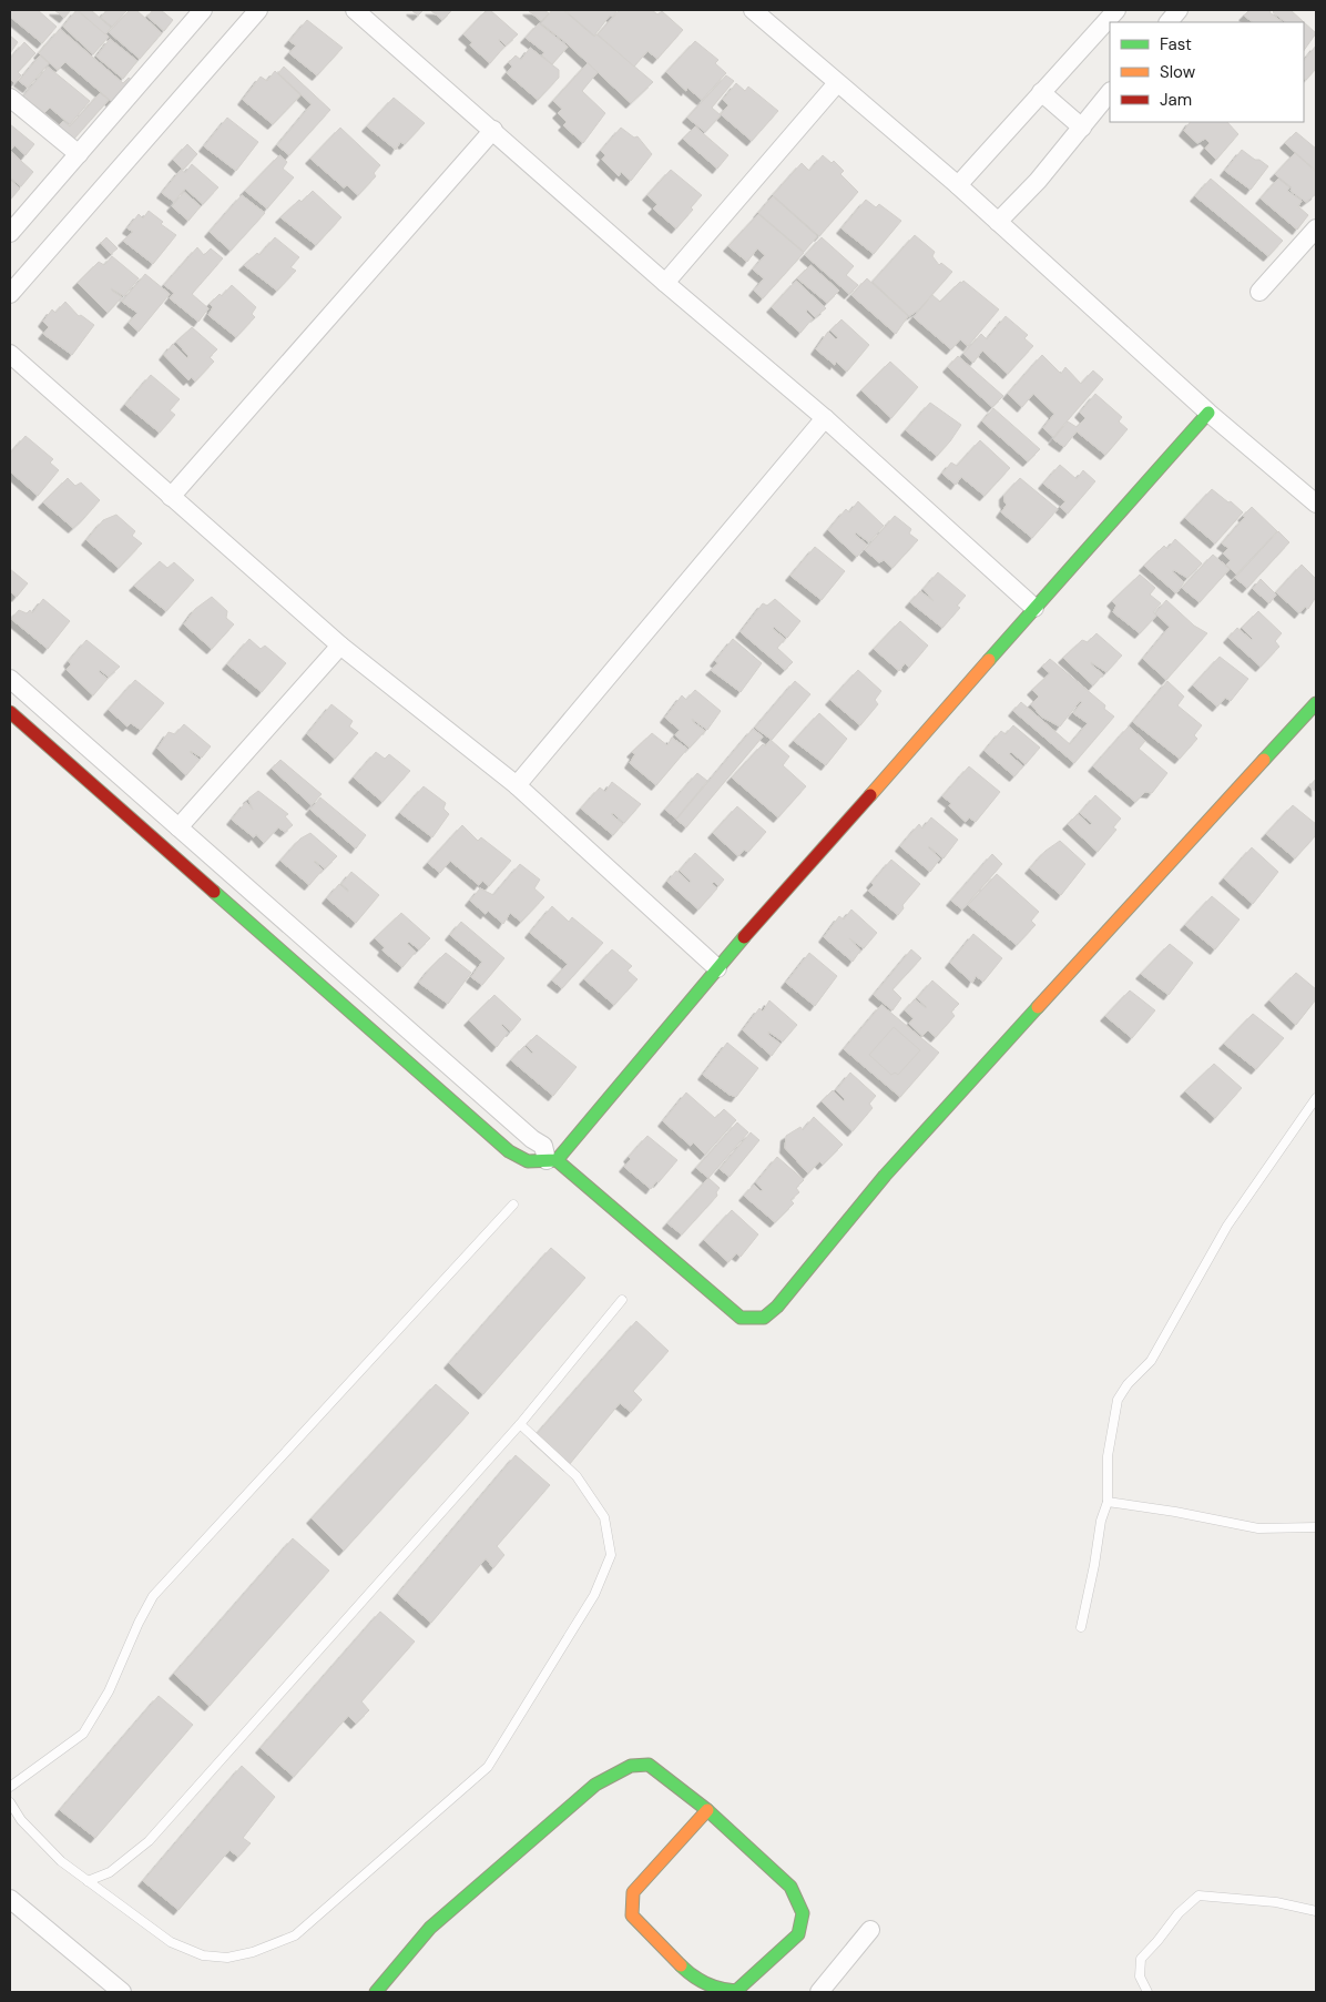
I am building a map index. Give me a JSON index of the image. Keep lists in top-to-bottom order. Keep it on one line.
{"legend":["Fast","Slow","Jam"]}
